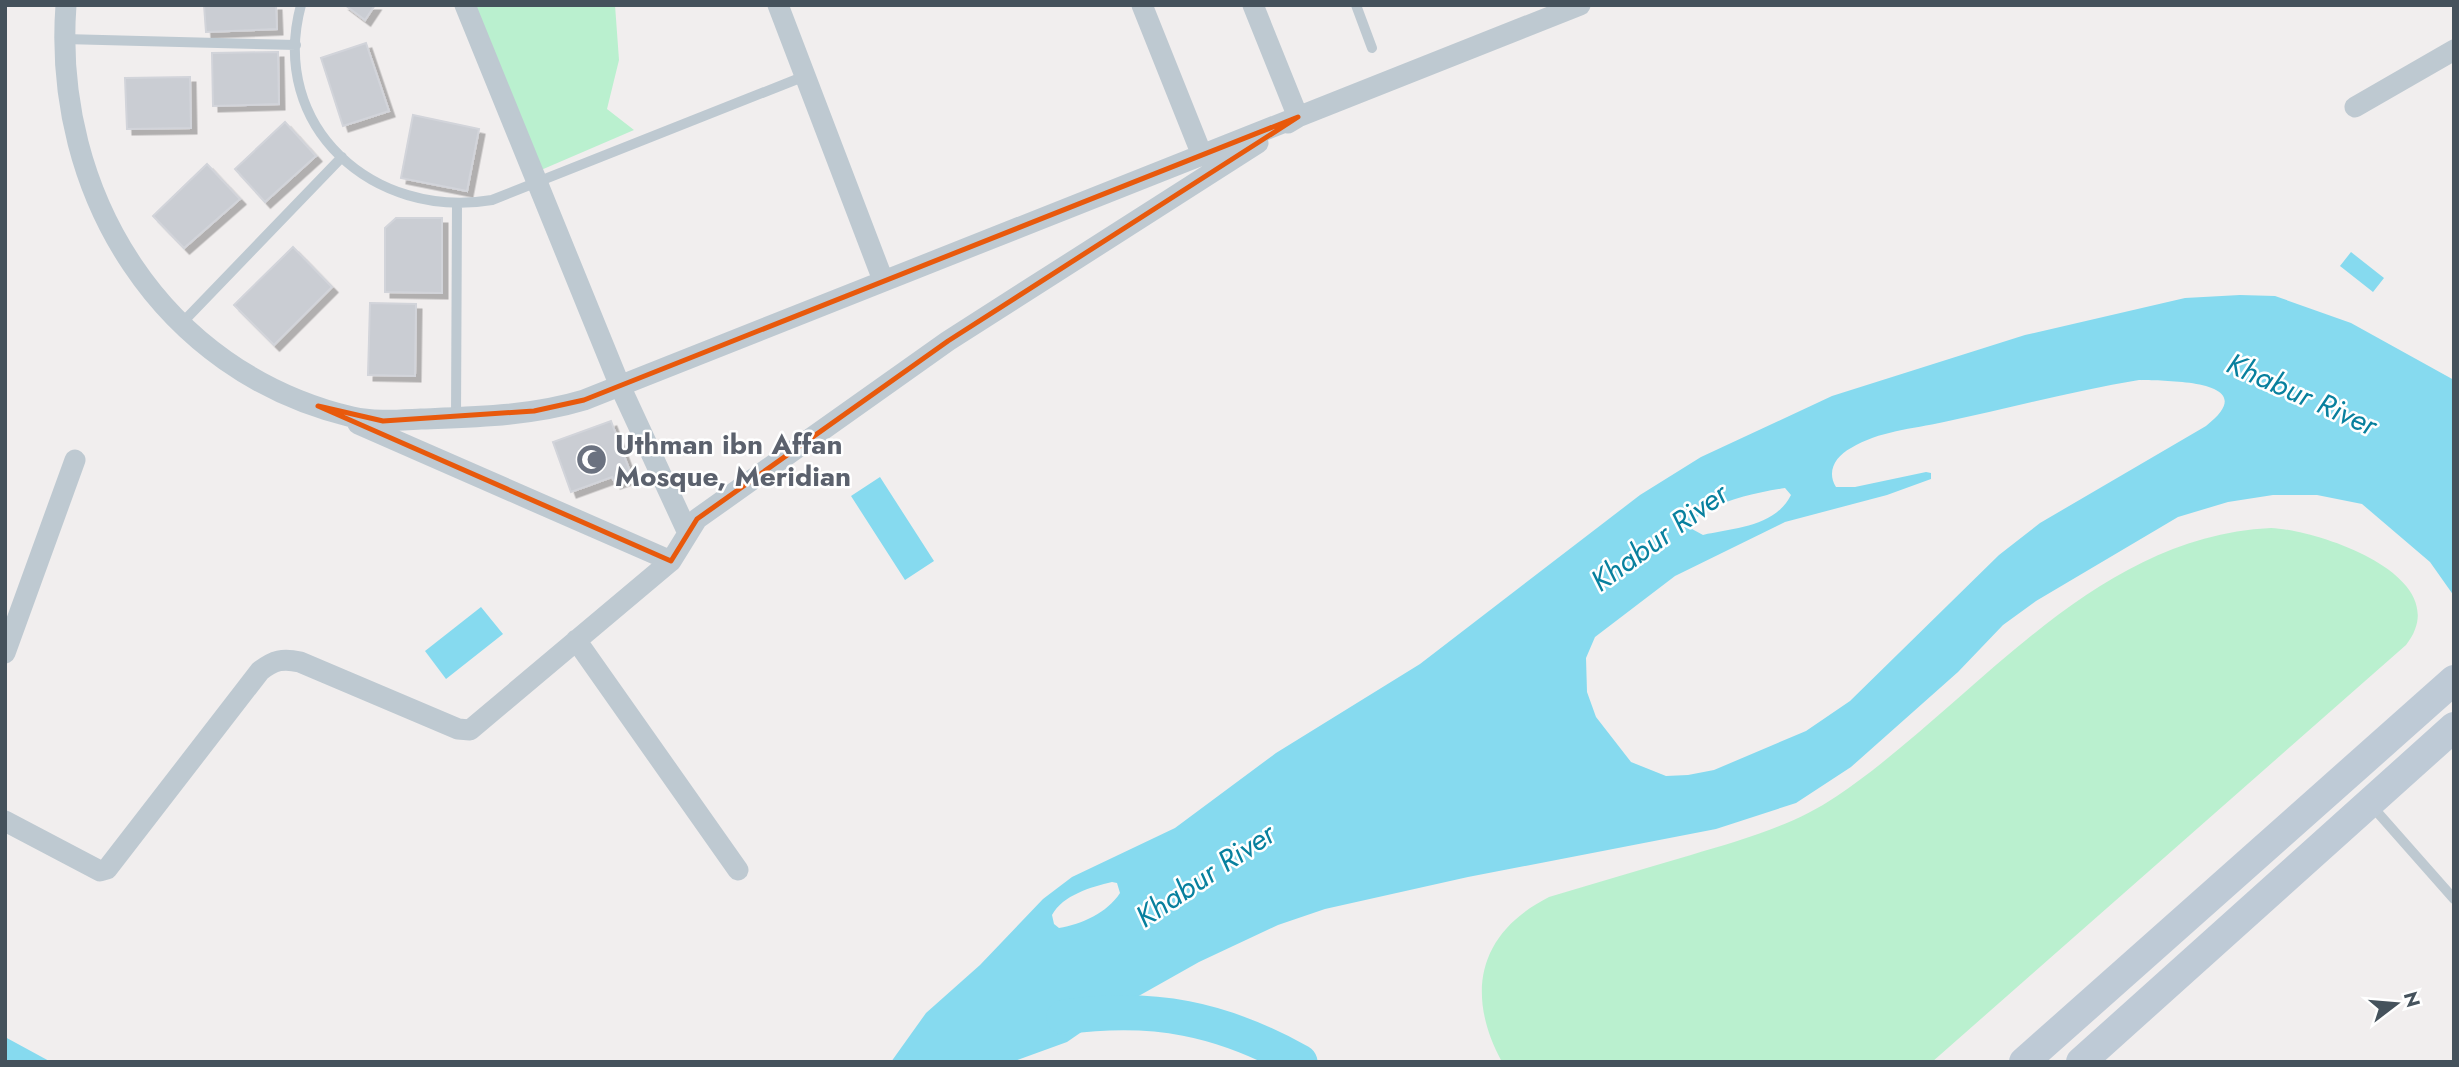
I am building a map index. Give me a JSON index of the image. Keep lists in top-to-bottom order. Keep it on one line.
{"water":["Khabur River"],"places":{"mosque":["Uthman ibn Affan Mosque, Meridian"]},"north":"right"}
